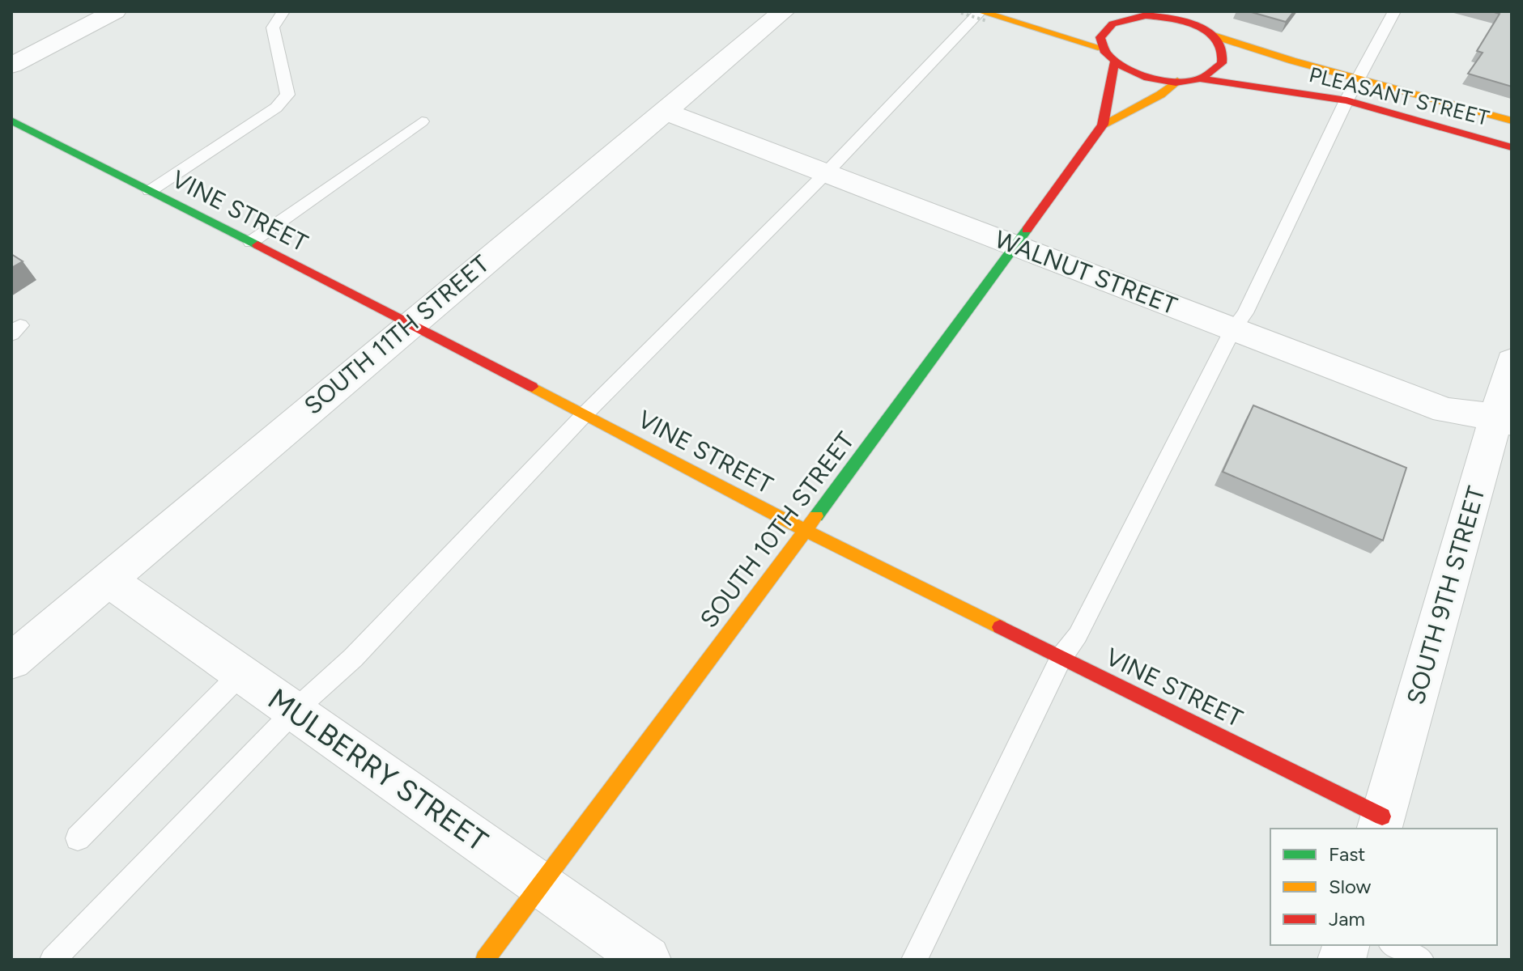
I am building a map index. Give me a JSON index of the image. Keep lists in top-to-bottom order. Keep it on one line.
{"streets":{"street":["PLEASANT STREET","VINE STREET","WALNUT STREET","SOUTH 11TH STREET","SOUTH 10TH STREET","SOUTH 9TH STREET","MULBERRY STREET"]},"crossings":[["PLEASANT STREET","SOUTH 10TH STREET"],["VINE STREET","SOUTH 11TH STREET"],["VINE STREET","SOUTH 10TH STREET"],["VINE STREET","SOUTH 9TH STREET"],["WALNUT STREET","SOUTH 11TH STREET"],["WALNUT STREET","SOUTH 10TH STREET"],["WALNUT STREET","SOUTH 9TH STREET"],["SOUTH 11TH STREET","MULBERRY STREET"],["SOUTH 10TH STREET","MULBERRY STREET"]],"legend":["Fast","Slow","Jam"]}
